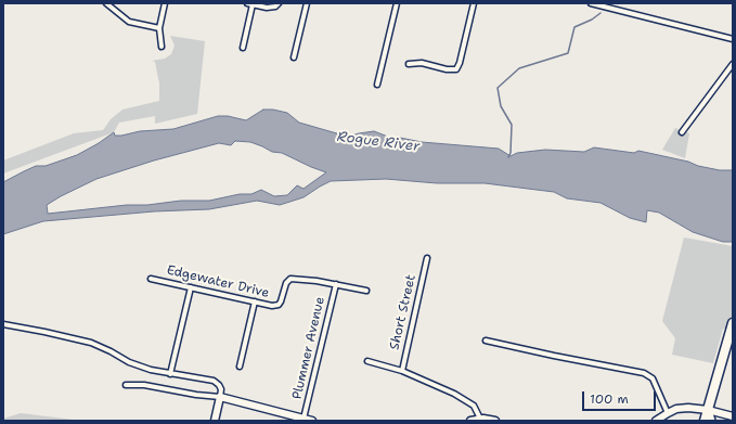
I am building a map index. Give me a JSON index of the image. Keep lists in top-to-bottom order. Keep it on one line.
{"streets":{"street":["Edgewater Drive","Short Street","Plummer Avenue"]},"crossings":[["Edgewater Drive","Plummer Avenue"]],"water":["Rogue River"],"scale_bar":"100 m"}
